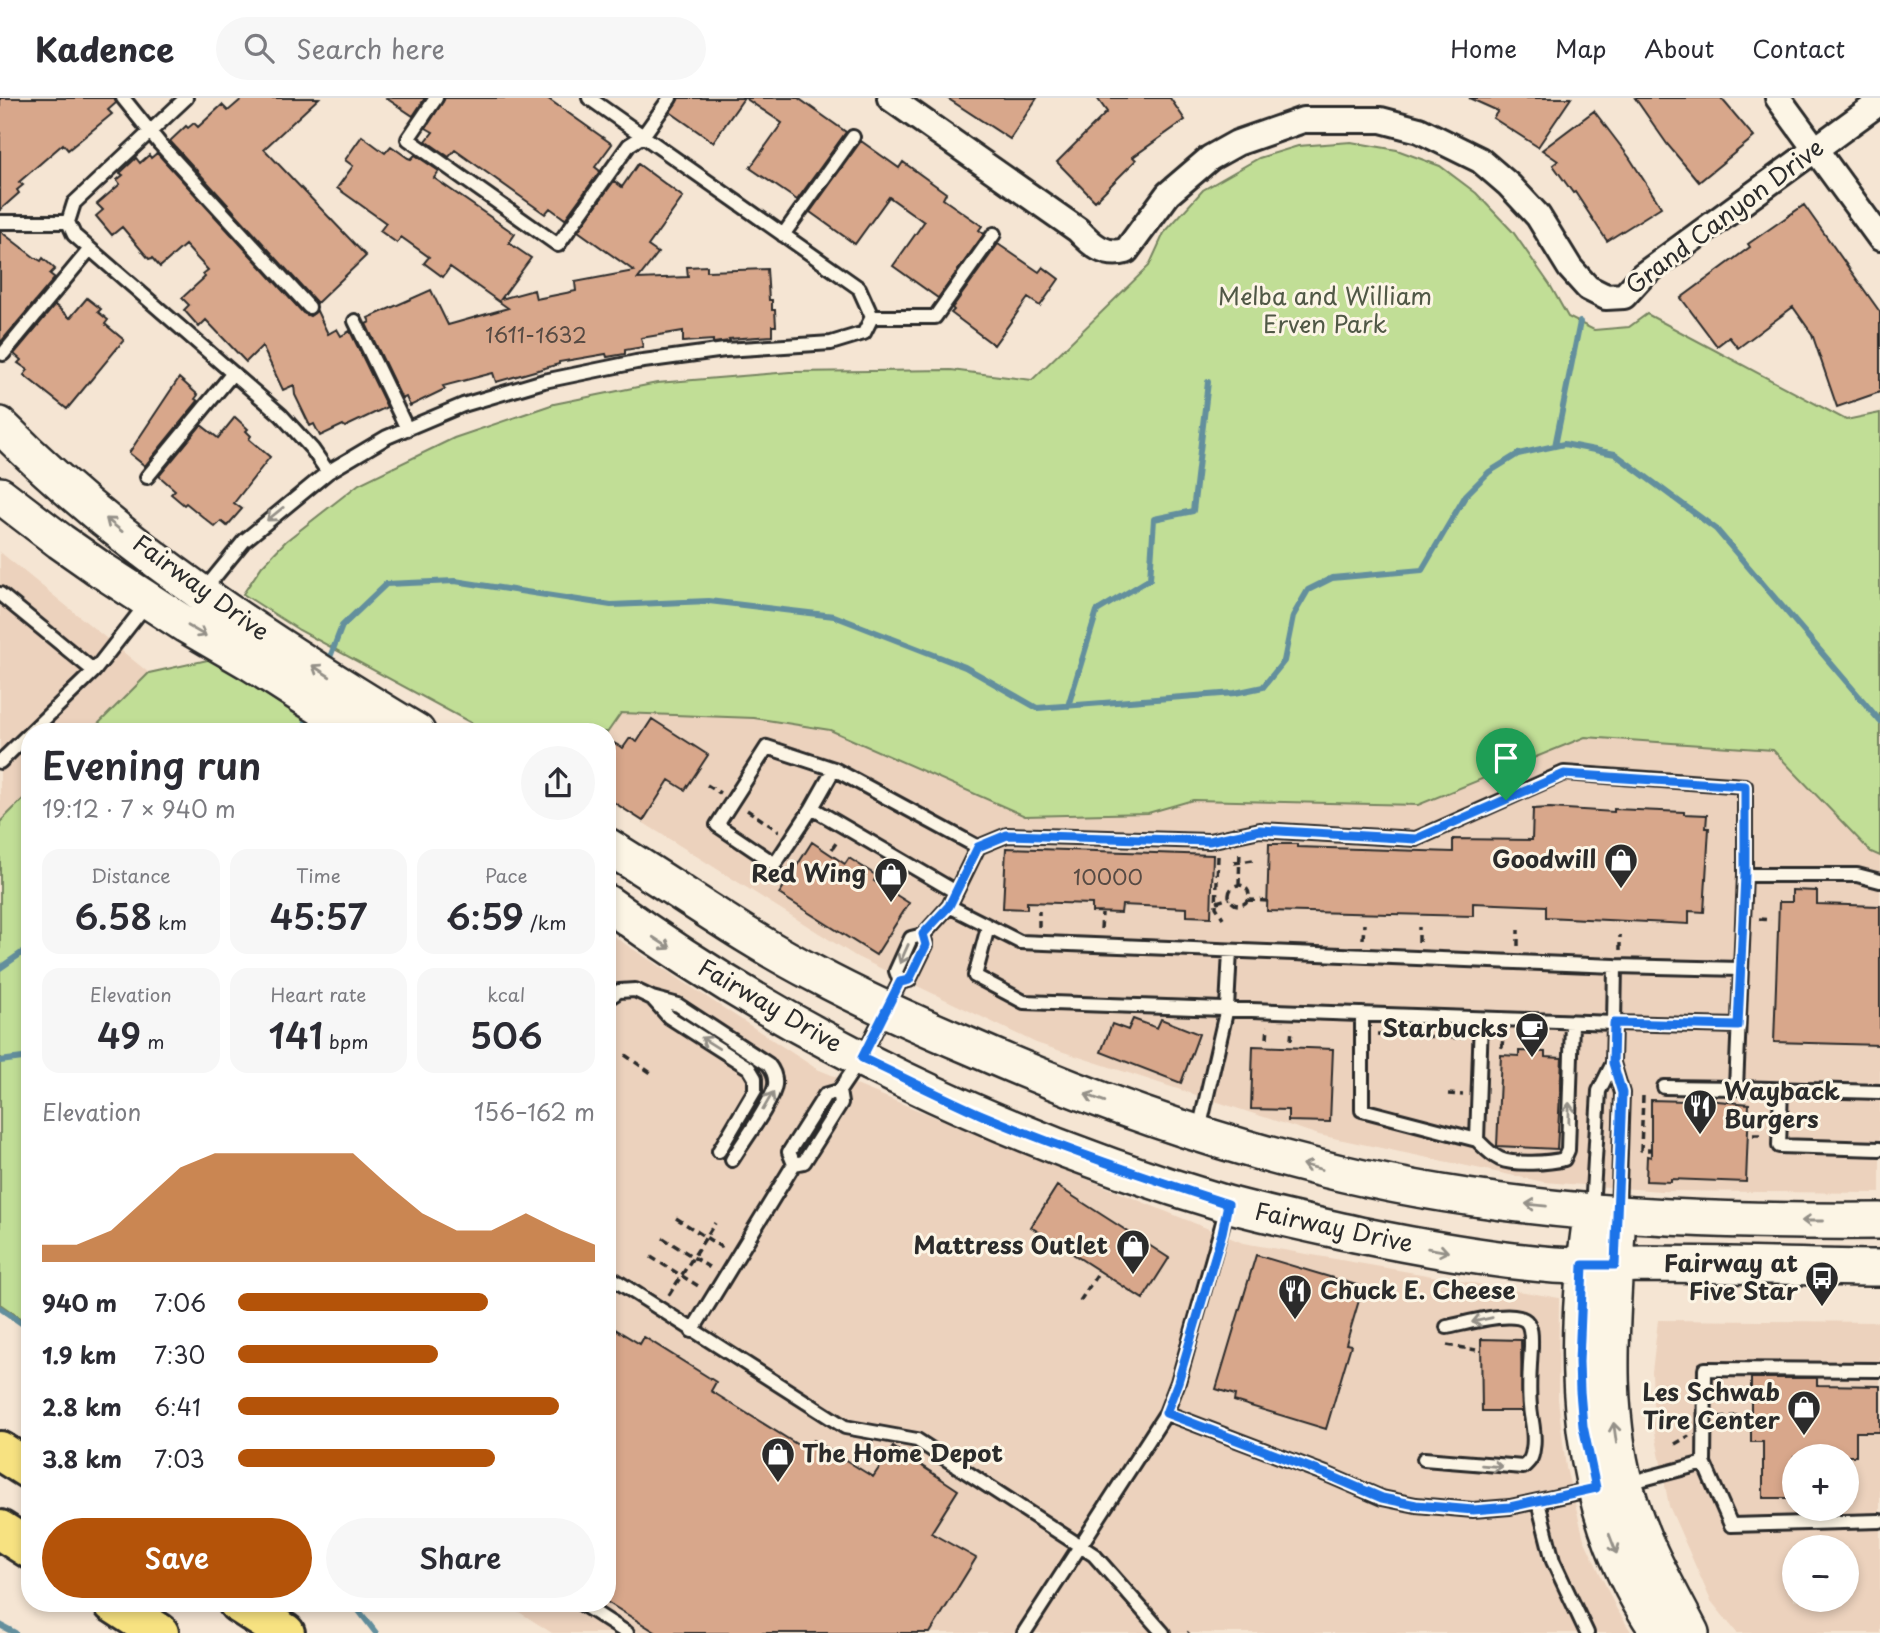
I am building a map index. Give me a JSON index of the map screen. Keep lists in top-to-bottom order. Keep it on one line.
{"streets":{"main road":["Fairway Drive"],"street":["Grand Canyon Drive"]},"parks":["Melba and William Erven Park"],"places":{"shop":["Goodwill","Red Wing","Mattress Outlet","Les Schwab Tire Center","The Home Depot"],"cafe":["Starbucks"],"restaurant":["Wayback Burgers","Chuck E. Cheese"],"bus stop":["Fairway at Five Star"]},"house_numbers":["1611-1632","10000"],"page":{"header":"Kadence","search":"Search here","nav":["Home","Map","About","Contact"],"heading":["Evening run","19:12 · 7 × 940 m"],"stats":[["Distance","6.58 km"],["Time","45:57"],["Pace","6:59 /km"],["Elevation","49 m"],["Heart rate","141 bpm"],["kcal","506"]],"chart":["Elevation","156–162 m"],"list":[{"name":"940 m","note":"7:06"},{"name":"1.9 km","note":"7:30"},{"name":"2.8 km","note":"6:41"},{"name":"3.8 km","note":"7:03"}],"map_buttons":["+","−"],"buttons":["Save","Share"]}}
